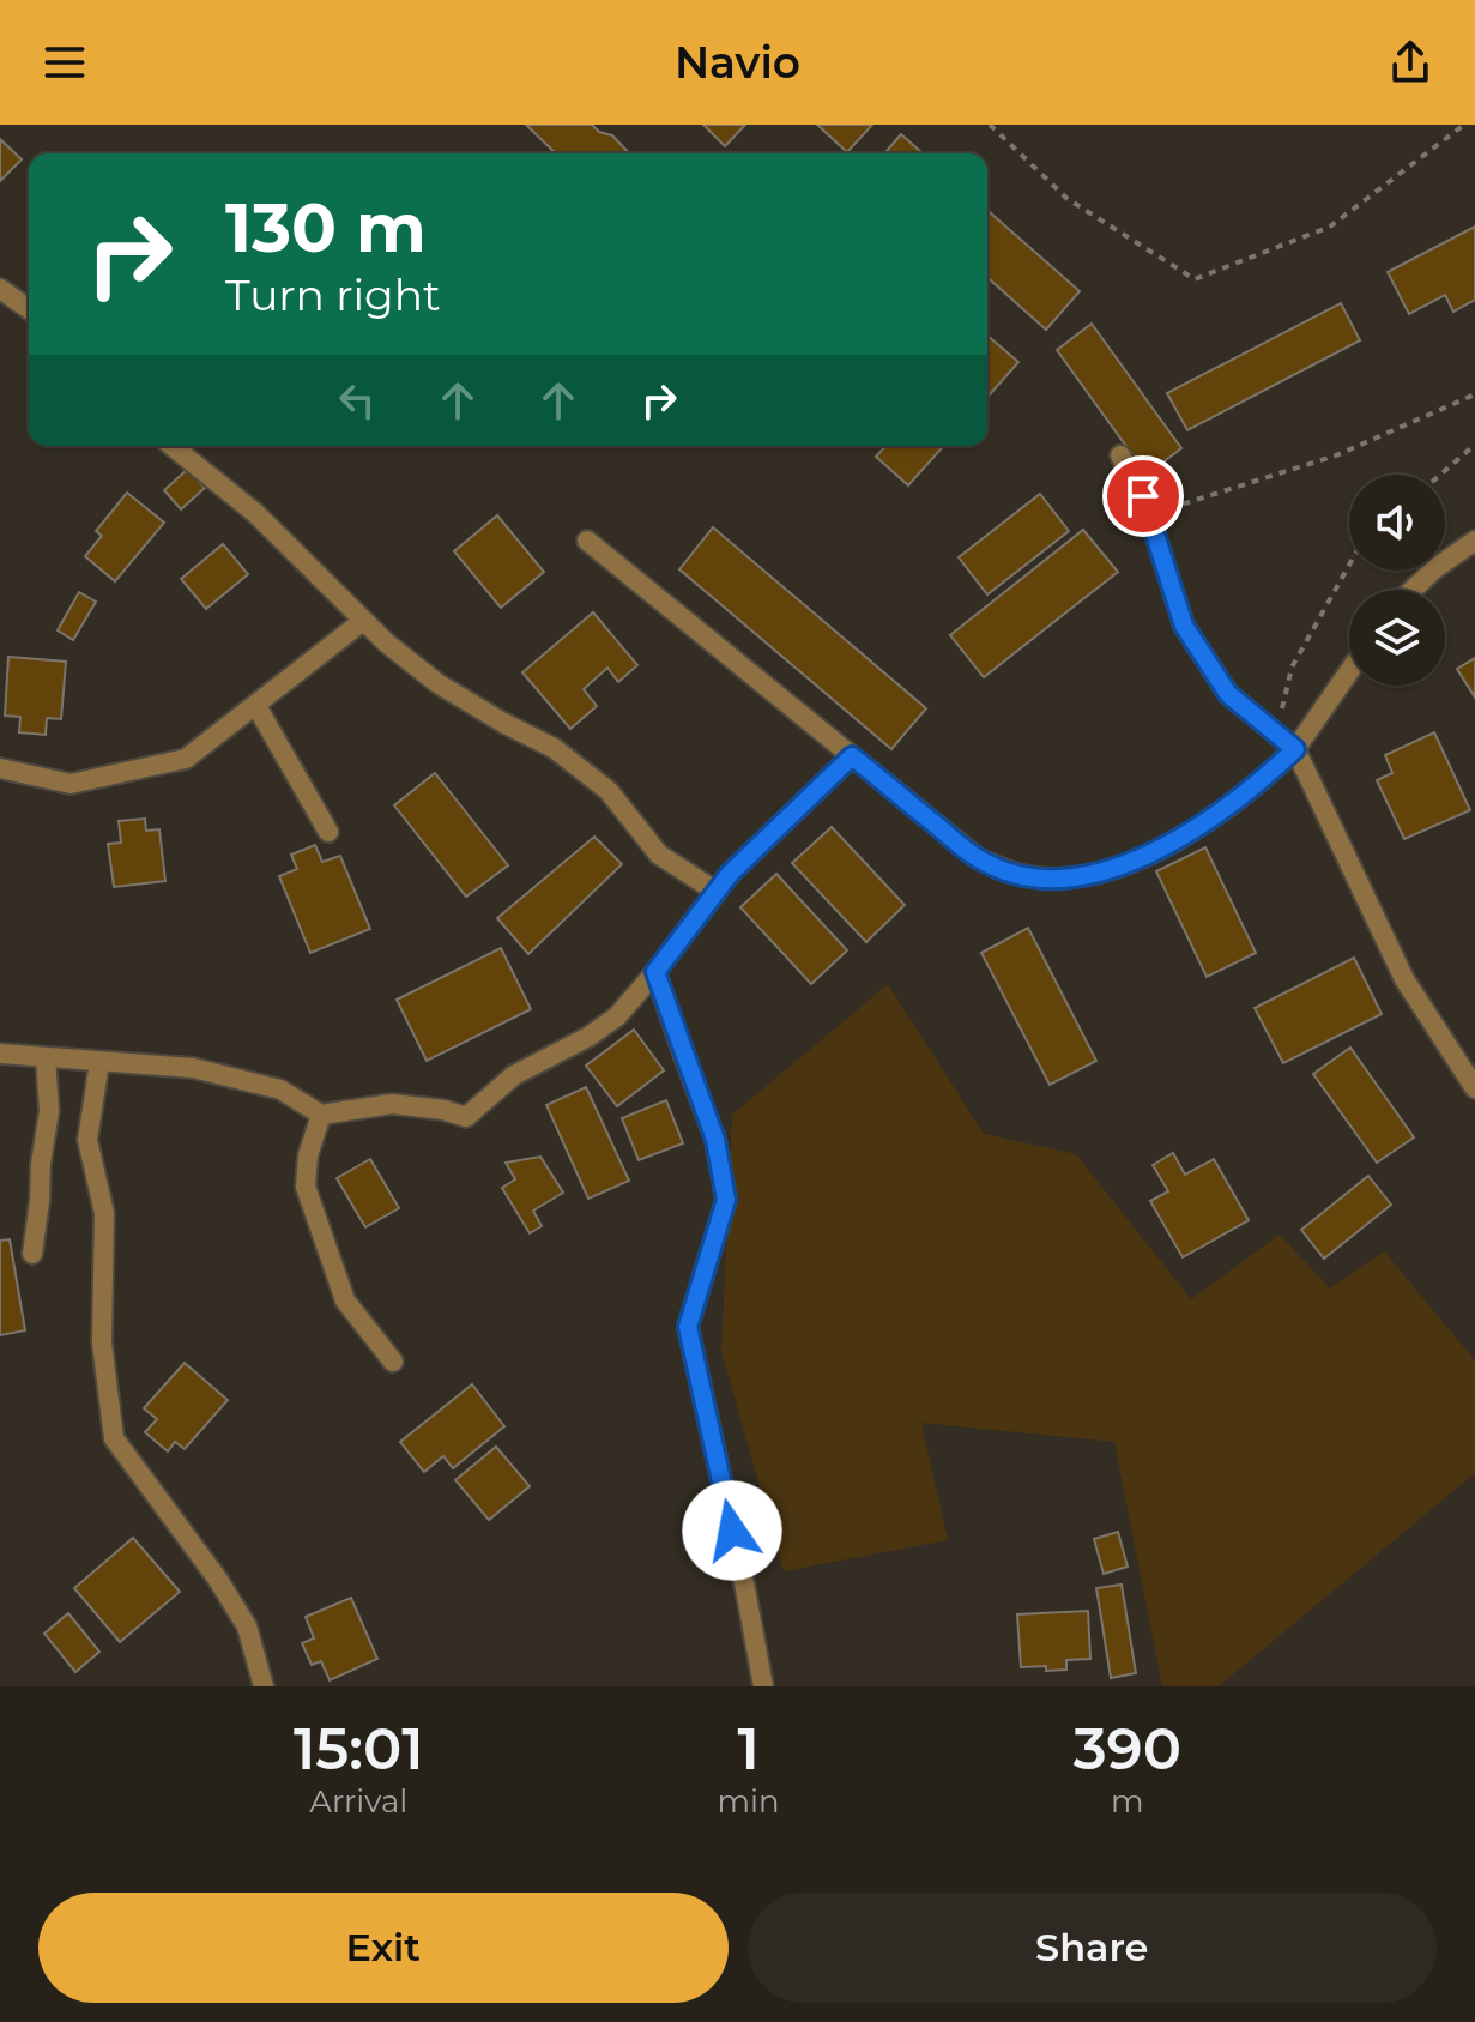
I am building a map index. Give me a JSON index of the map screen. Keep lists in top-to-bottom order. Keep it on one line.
{"page":{"header":"Navio","turn":["130 m","Turn right"],"eta":["15:01","Arrival","1","min","390","m"],"buttons":["Exit","Share"]}}
